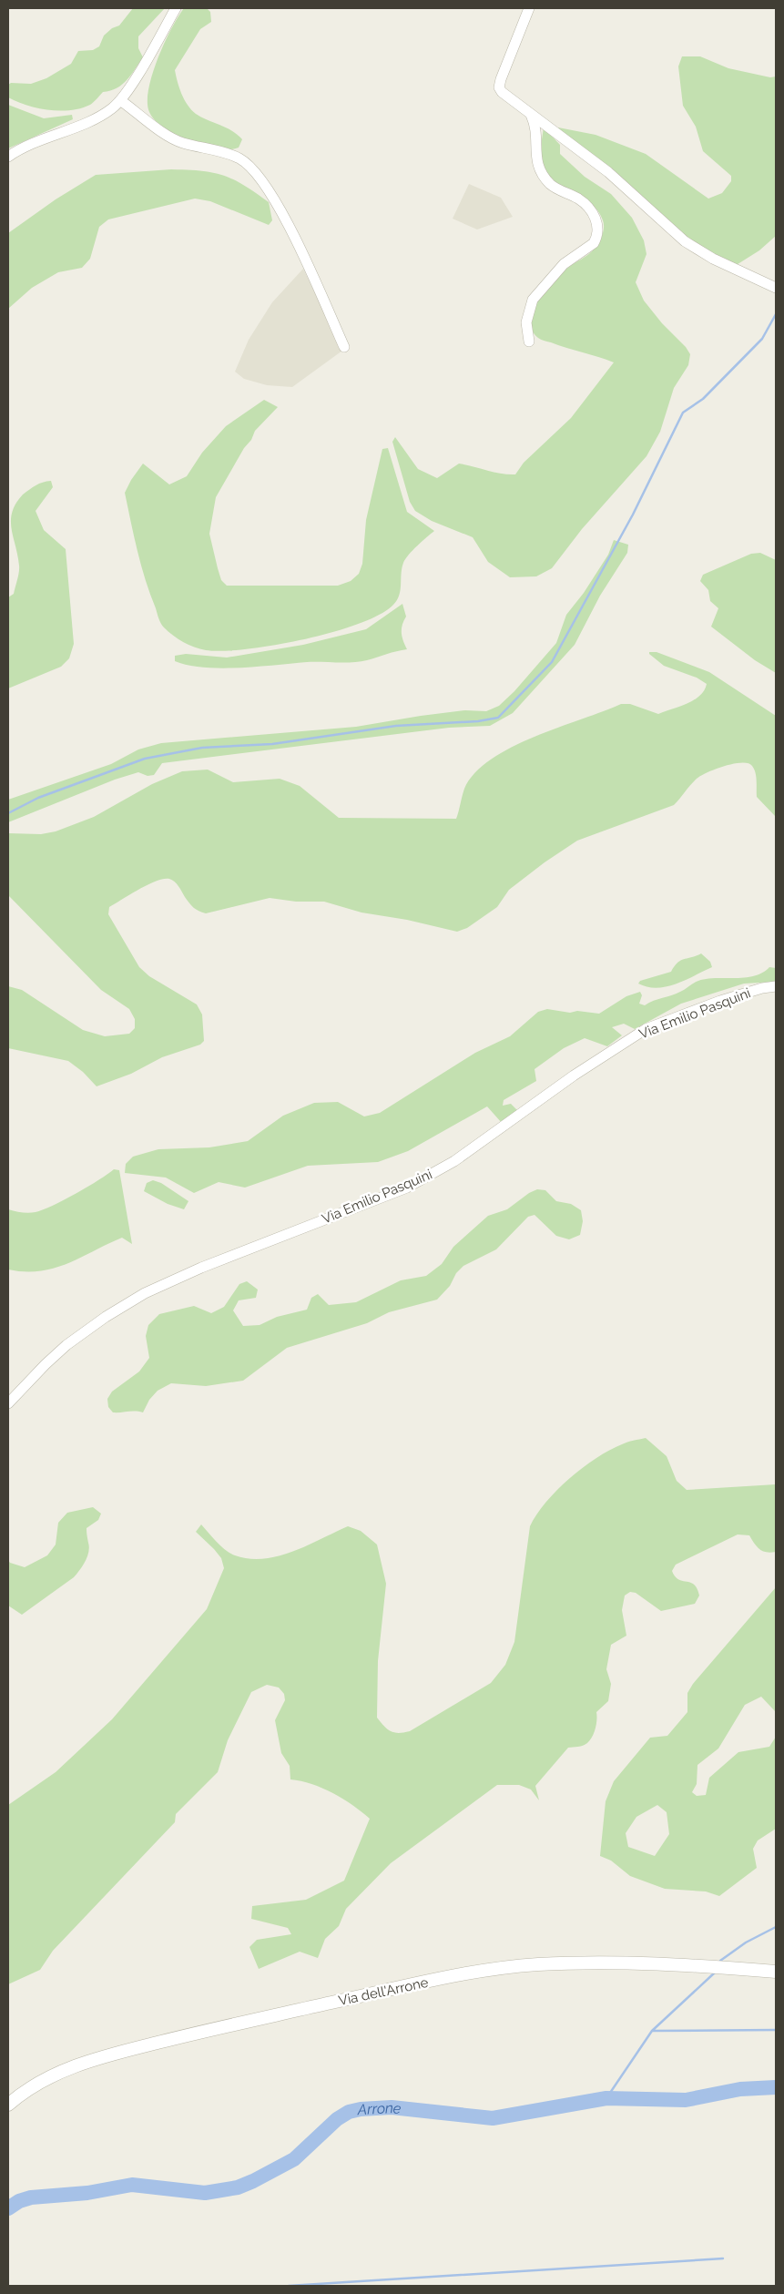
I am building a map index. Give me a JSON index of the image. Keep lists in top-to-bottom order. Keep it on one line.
{"streets":{"street":["Via Emilio Pasquini","Via dell'Arrone"]},"water":["Arrone"]}
